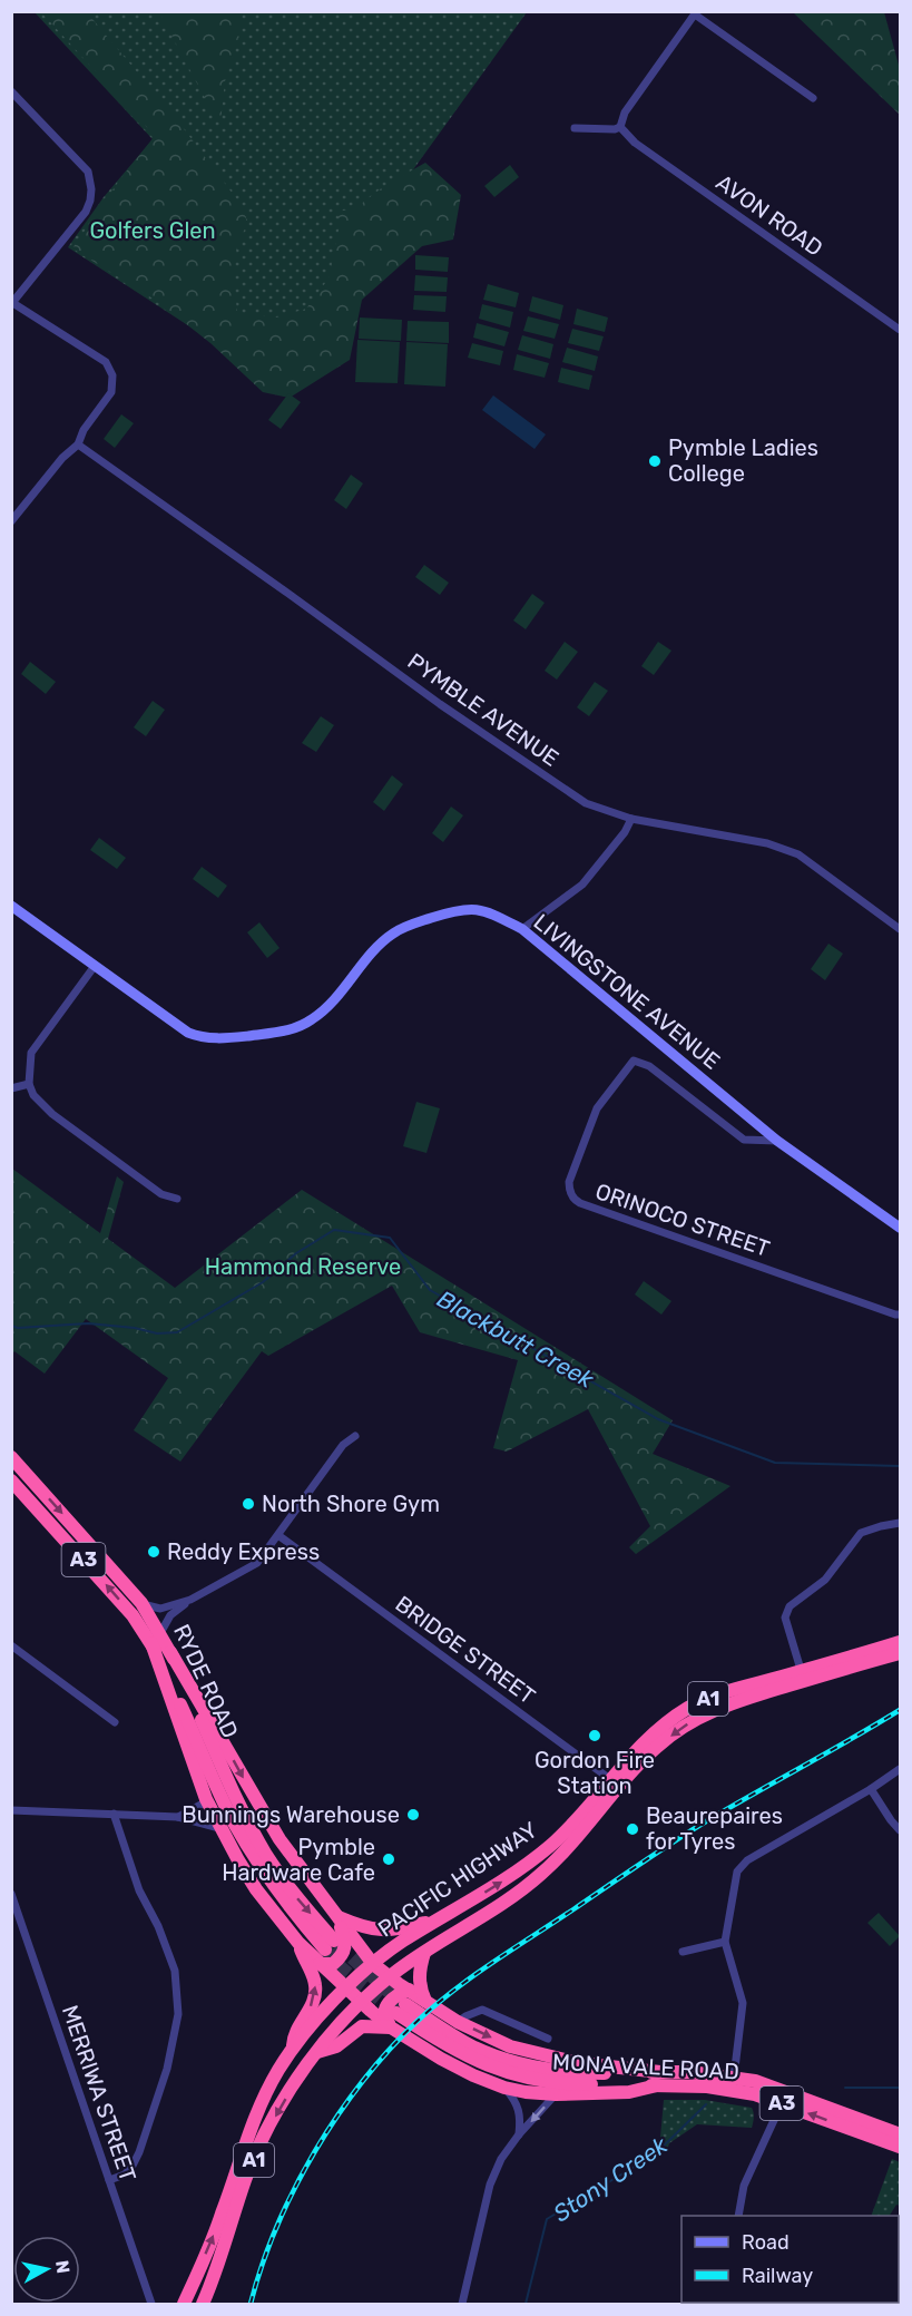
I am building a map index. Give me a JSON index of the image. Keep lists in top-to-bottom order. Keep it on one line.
{"streets":{"highway":["A3","RYDE ROAD","A1","PACIFIC HIGHWAY","MONA VALE ROAD"],"street":["AVON ROAD","PYMBLE AVENUE","LIVINGSTONE AVENUE","ORINOCO STREET","BRIDGE STREET","MERRIWA STREET"]},"crossings":[["LIVINGSTONE AVENUE","ORINOCO STREET"],["BRIDGE STREET","PACIFIC HIGHWAY"]],"water":["Blackbutt Creek","Stony Creek"],"parks":["Golfers Glen","Hammond Reserve"],"places":["Pymble Ladies College","North Shore Gym","Reddy Express","Gordon Fire Station","Bunnings Warehouse","Beaurepaires for Tyres","Pymble Hardware Cafe"],"legend":["Road","Railway"],"north":"right"}
